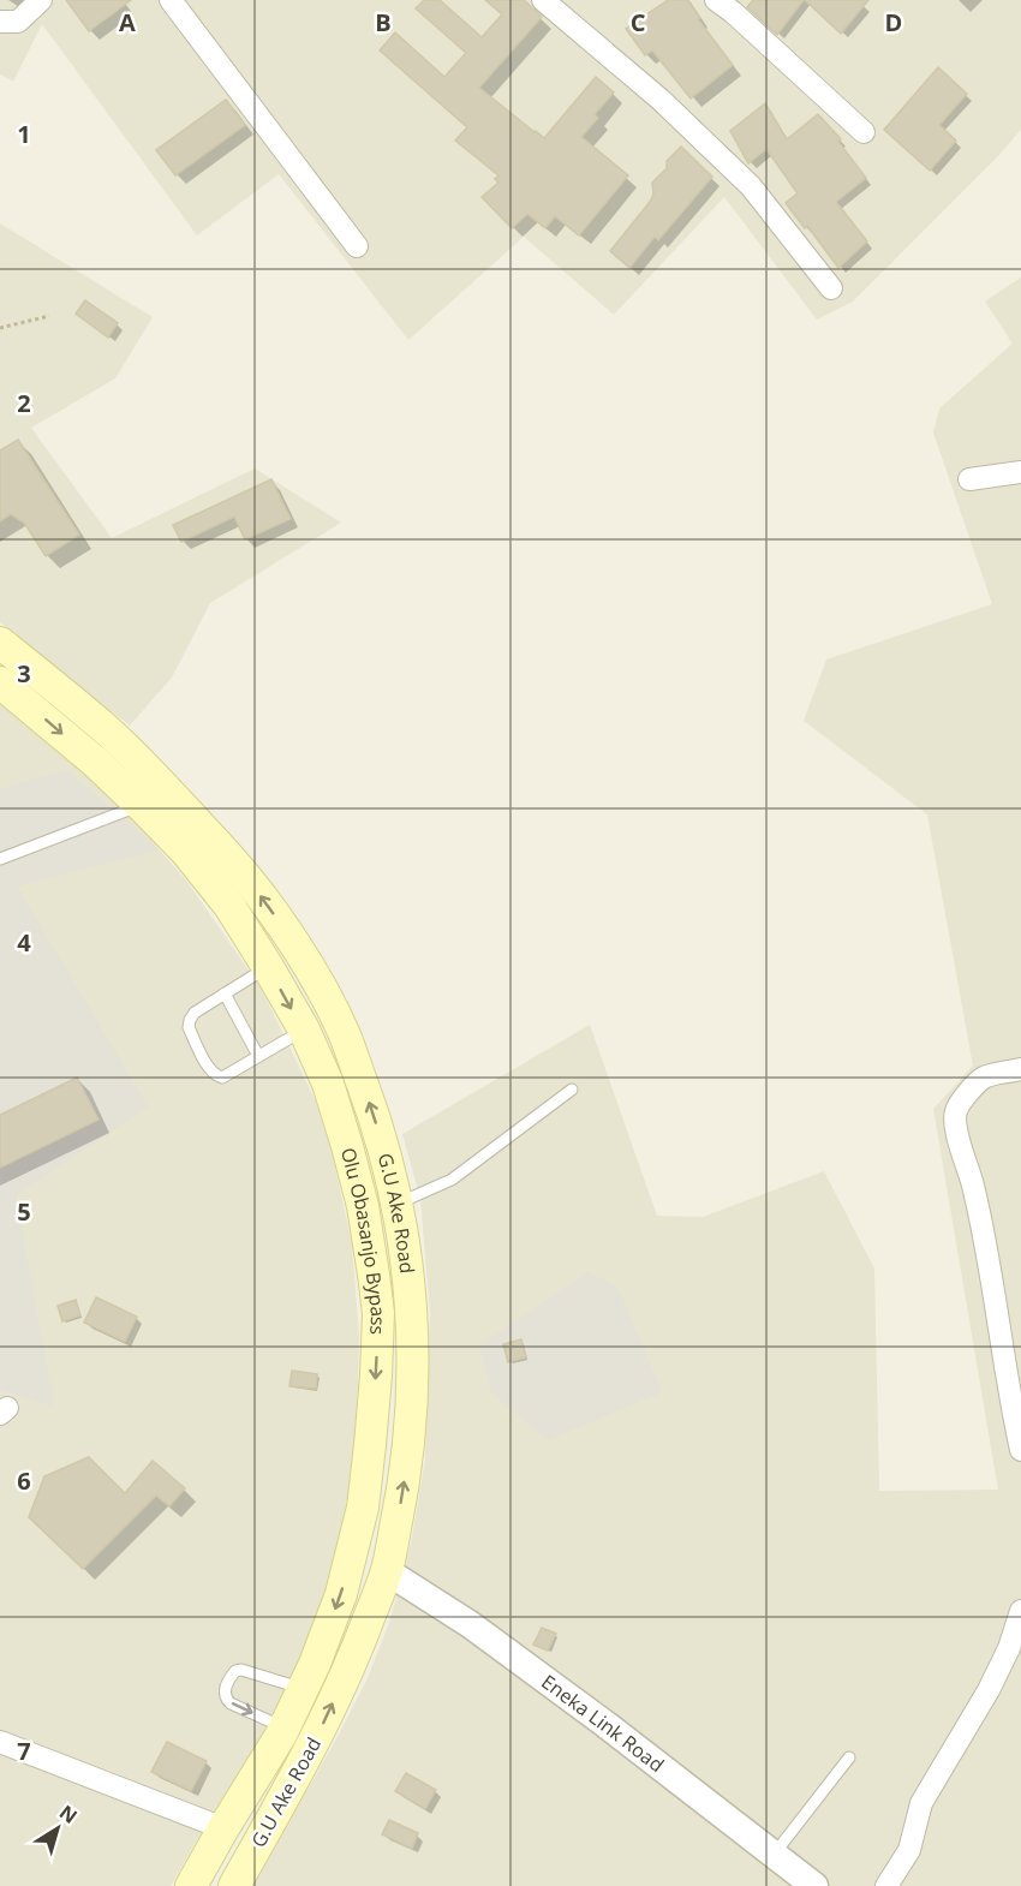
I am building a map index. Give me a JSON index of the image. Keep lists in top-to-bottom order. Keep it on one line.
{"streets":{"main road":["G.U Ake Road","Olu Obasanjo Bypass"],"street":["Eneka Link Road"]},"crossings":[["G.U Ake Road","Eneka Link Road"]],"one_way":["G.U Ake Road","Olu Obasanjo Bypass"],"north":"top right","grid":{"columns":["A","B","C","D"],"rows":["1","2","3","4","5","6","7"]}}
